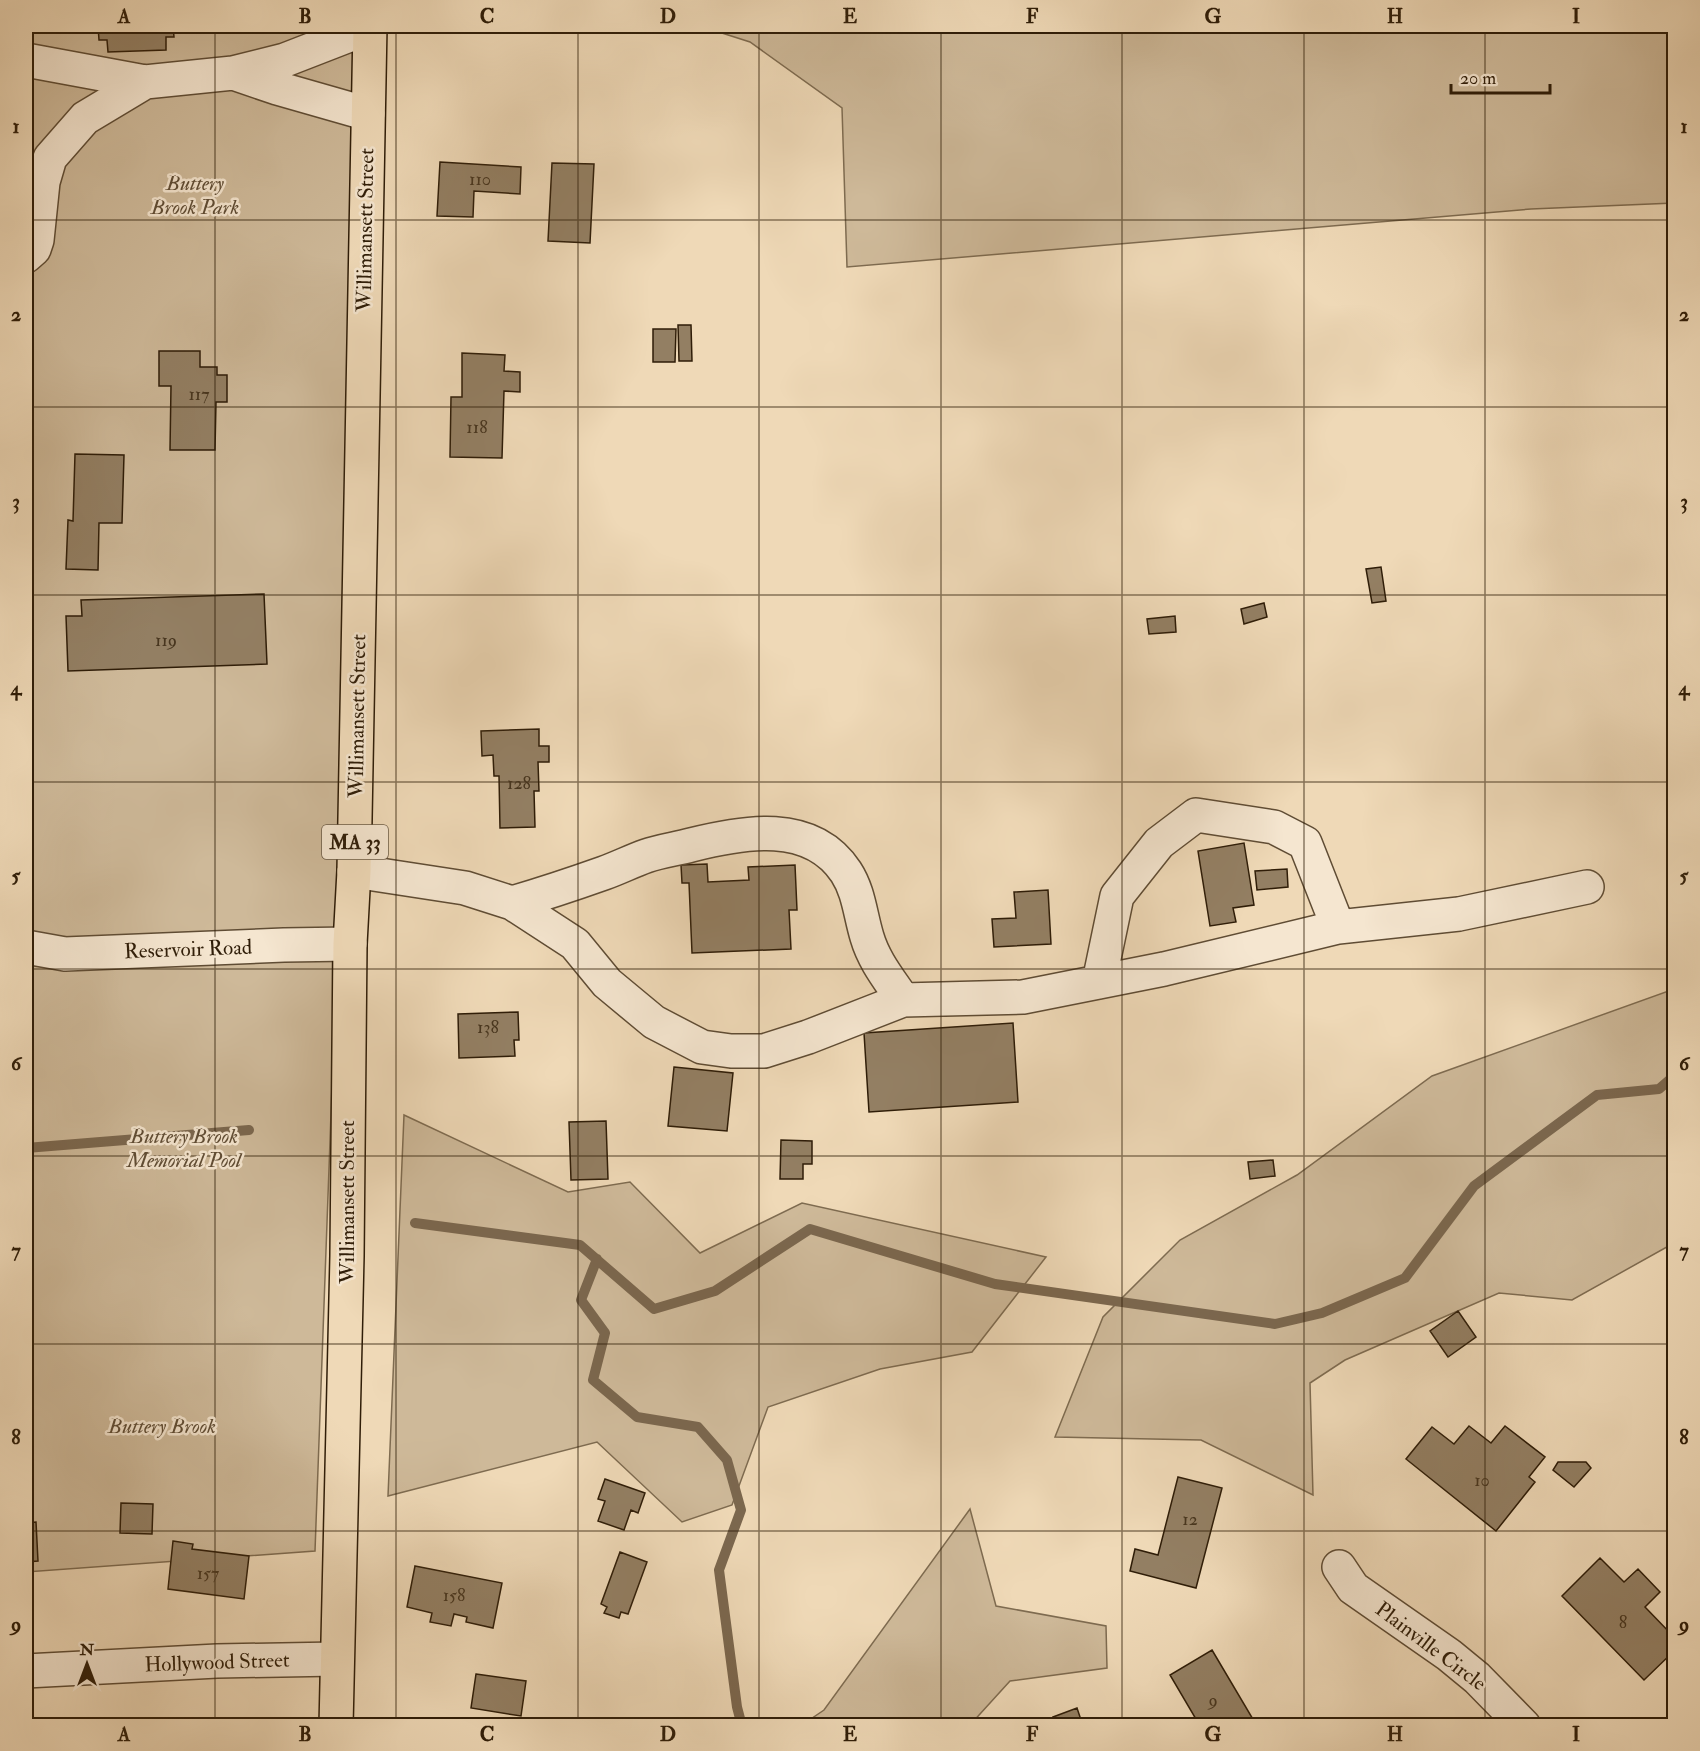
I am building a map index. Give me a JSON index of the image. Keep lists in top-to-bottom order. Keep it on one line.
{"streets":{"main road":["Willimansett Street","MA 33"],"street":["Reservoir Road","Plainville Circle","Hollywood Street"]},"crossings":[["Willimansett Street","MA 33"],["Willimansett Street","Reservoir Road"],["Willimansett Street","Hollywood Street"],["MA 33","Hollywood Street"]],"parks":["Buttery Brook Park","Buttery Brook Memorial Pool","Buttery Brook"],"house_numbers":["110","117","118","119","128","138","10","12","157","158","8","9"],"scale_bar":"20 m","north":"top","grid":{"columns":["A","B","C","D","E","F","G","H","I"],"rows":["1","2","3","4","5","6","7","8","9"]}}
